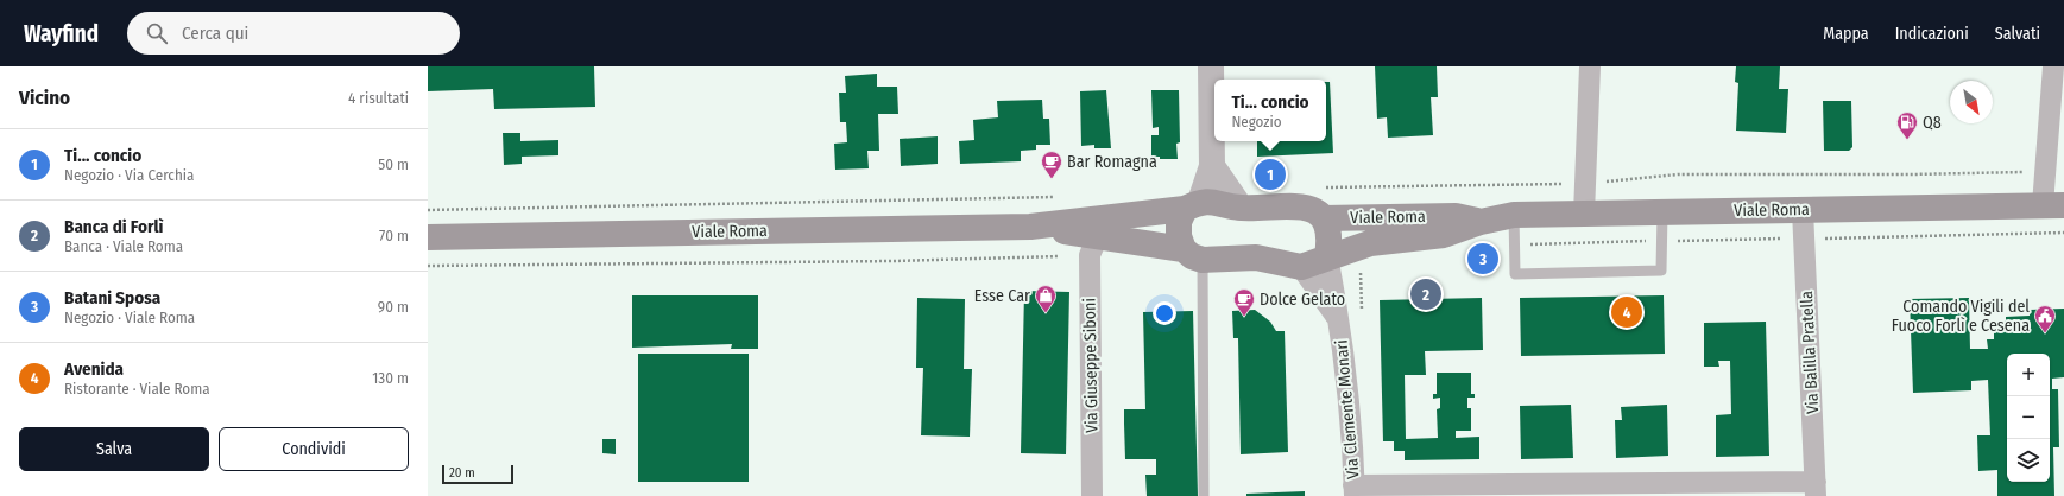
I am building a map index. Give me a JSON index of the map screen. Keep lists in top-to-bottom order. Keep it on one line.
{"streets":{"main road":["Viale Roma"],"street":["Via Balilla Pratella","Via Giuseppe Siboni","Via Clemente Monari"]},"crossings":[["Viale Roma","Via Balilla Pratella"],["Viale Roma","Via Giuseppe Siboni"],["Viale Roma","Via Clemente Monari"]],"places":{"fuel station":["Q8"],"cafe":["Bar Romagna","Dolce Gelato"],"shop":["Esse Car"],"public building":["Comando Vigili del Fuoco Forlì e Cesena"]},"scale_bar":"20 m","north":"bottom right","page":{"header":"Wayfind","search":"Cerca qui","nav":["Mappa","Indicazioni","Salvati"],"heading":["Vicino","4 risultati"],"popup":["Ti... concio","Negozio"],"list":[{"mark":"1","name":"Ti... concio","note":"Negozio · Via Cerchia","value":"50 m"},{"mark":"2","name":"Banca di Forlì","note":"Banca · Viale Roma","value":"70 m"},{"mark":"3","name":"Batani Sposa","note":"Negozio · Viale Roma","value":"90 m"},{"mark":"4","name":"Avenida","note":"Ristorante · Viale Roma","value":"130 m"}],"pins":["1","3","2","4"],"map_buttons":["+","−"],"buttons":["Salva","Condividi"],"scale":"20 m"}}
